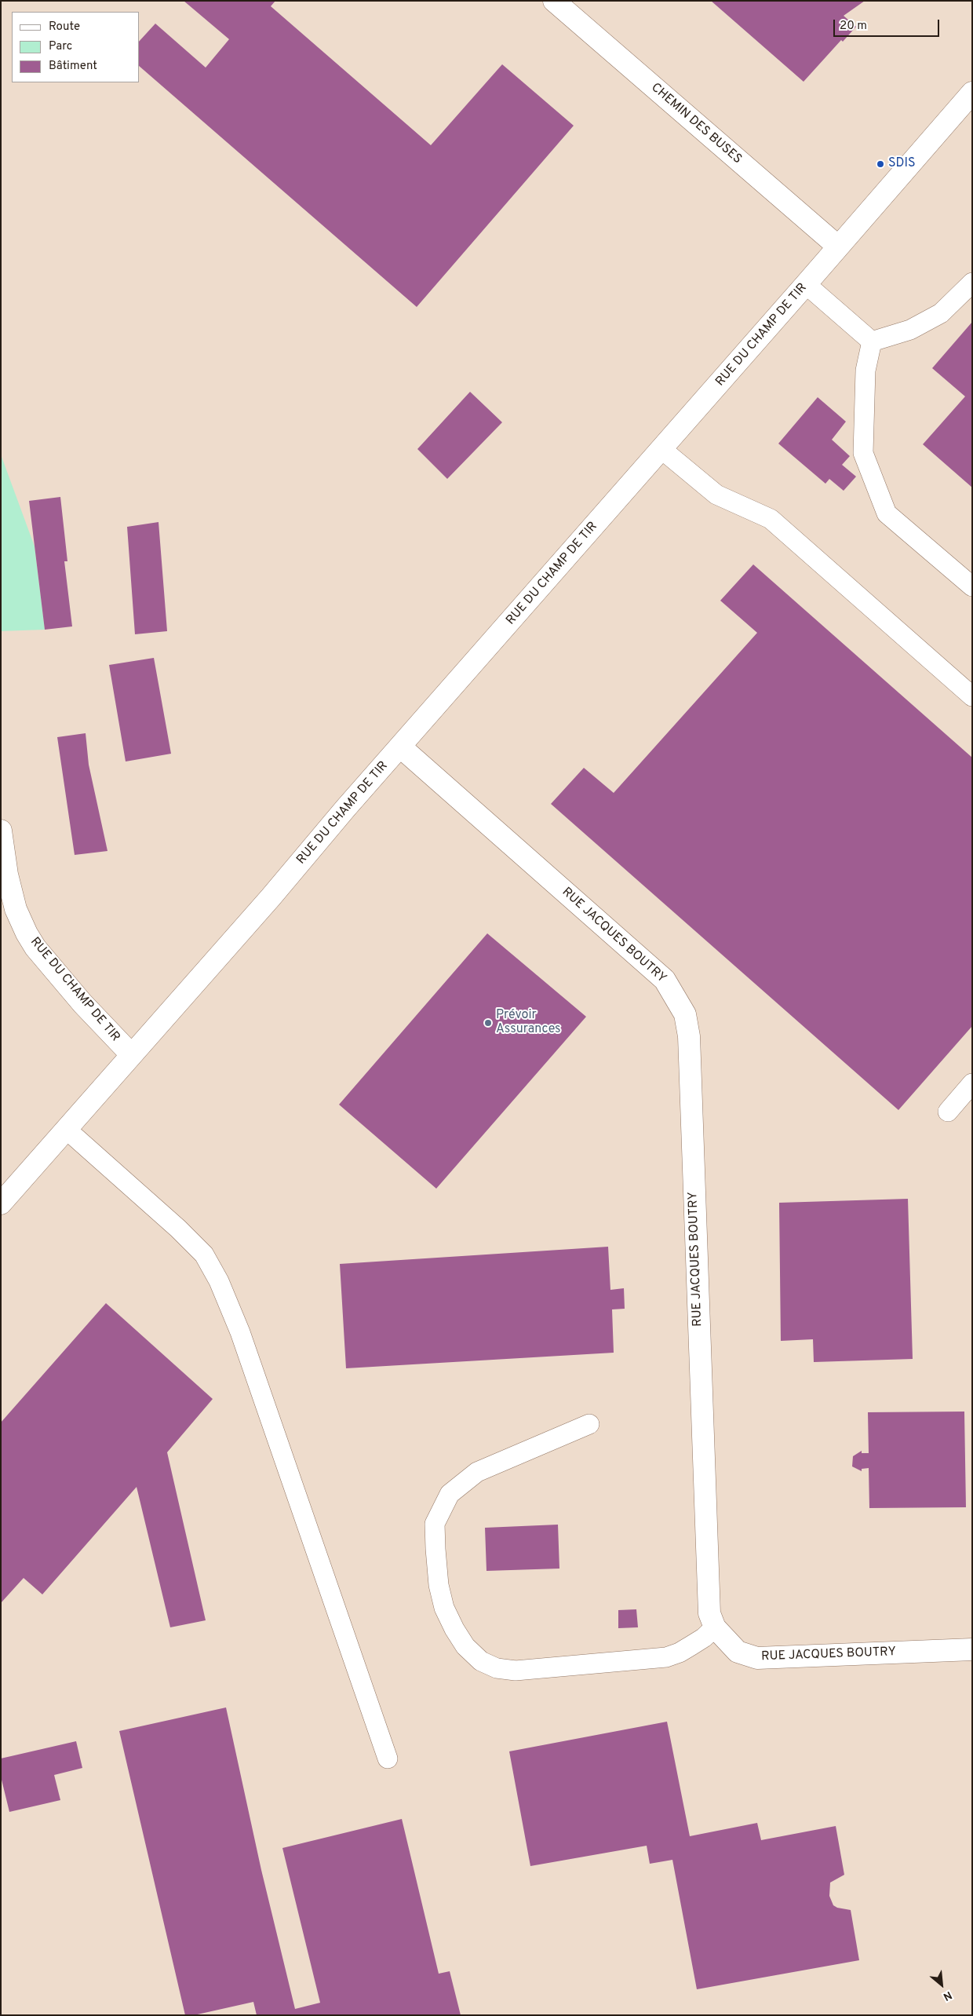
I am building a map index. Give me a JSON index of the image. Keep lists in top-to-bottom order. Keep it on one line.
{"streets":{"street":["CHEMIN DES BUSES","RUE DU CHAMP DE TIR","RUE JACQUES BOUTRY"]},"crossings":[["CHEMIN DES BUSES","RUE DU CHAMP DE TIR"],["RUE DU CHAMP DE TIR","RUE JACQUES BOUTRY"]],"places":["SDIS","Prévoir Assurances"],"legend":["Route","Parc","Bâtiment"],"scale_bar":"20 m","north":"bottom right"}
